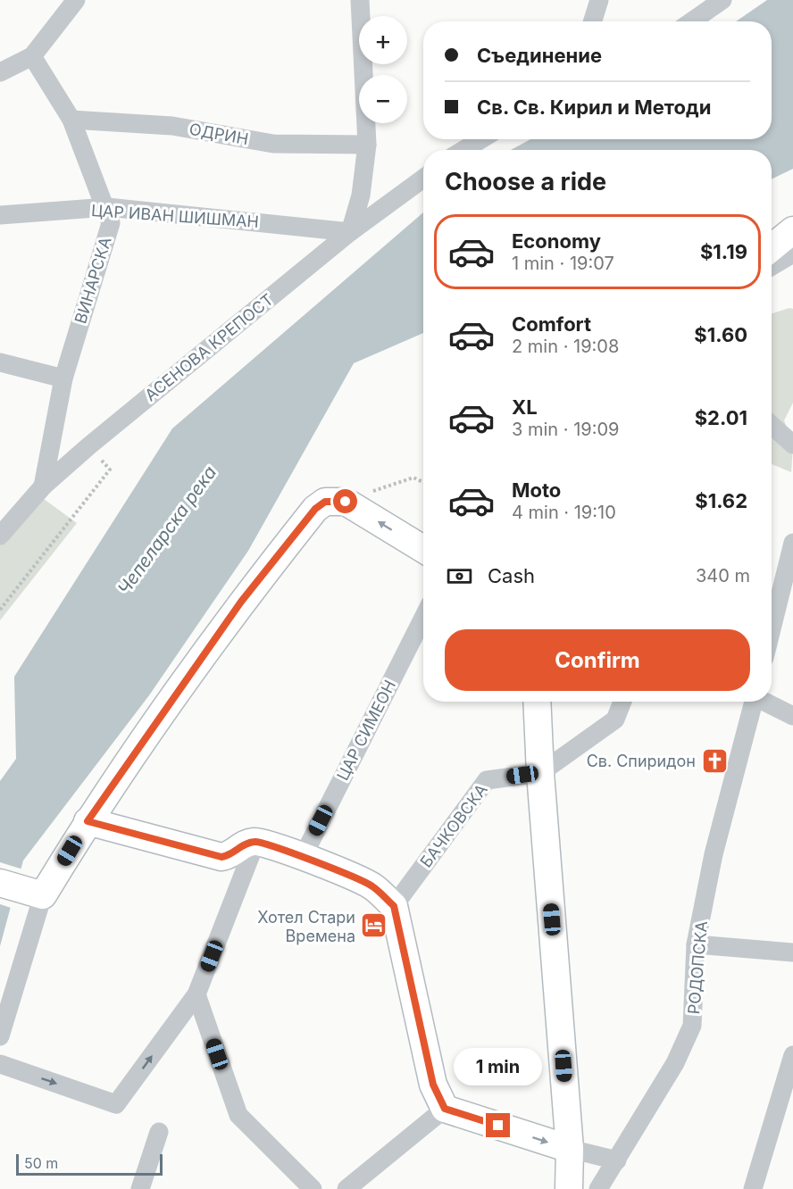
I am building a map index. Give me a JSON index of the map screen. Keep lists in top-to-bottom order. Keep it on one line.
{"streets":{"street":["ОДРИН","ЦАР ИВАН ШИШМАН","ВИНАРСКА","АСЕНОВА КРЕПОСТ","ЦАР СИМЕОН","БАЧКОВСКА","РОДОПСКА"]},"crossings":[["ОДРИН","ВИНАРСКА"],["ЦАР ИВАН ШИШМАН","ВИНАРСКА"],["ЦАР ИВАН ШИШМАН","АСЕНОВА КРЕПОСТ"],["ВИНАРСКА","АСЕНОВА КРЕПОСТ"]],"water":["Чепеларска река"],"places":{"church":["Св. Спиридон"],"hotel":["Хотел Стари Времена"]},"scale_bar":"50 m","page":{"map_buttons":["+","−"],"banner":["Съединение","Св. Св. Кирил и Методи"],"heading":"Choose a ride","list":[{"name":"Economy","note":"1 min · 19:07","value":"$1.19"},{"name":"Comfort","note":"2 min · 19:08","value":"$1.60"},{"name":"XL","note":"3 min · 19:09","value":"$2.01"},{"name":"Moto","note":"4 min · 19:10","value":"$1.62"}],"pay":["Cash","340 m"],"buttons":"Confirm","bubble":"1 min","scale":"50 m"}}
